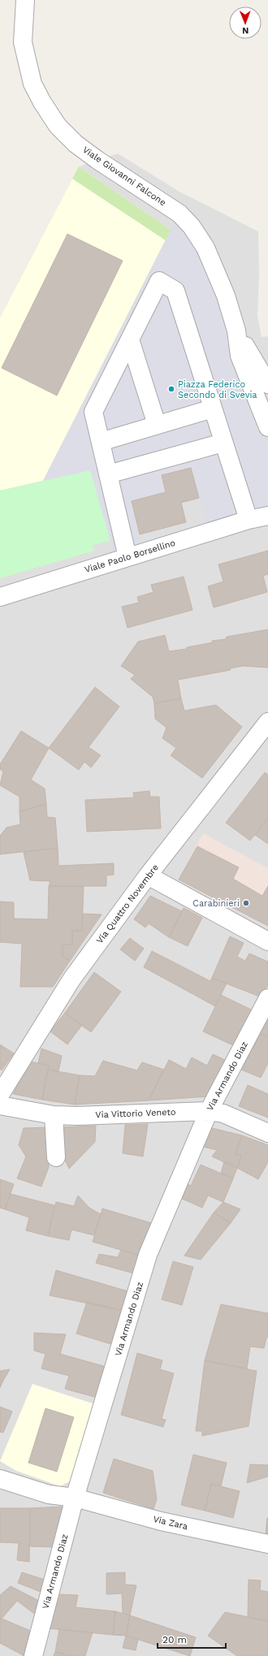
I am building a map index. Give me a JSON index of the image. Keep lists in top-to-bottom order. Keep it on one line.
{"streets":{"street":["Viale Giovanni Falcone","Viale Paolo Borsellino","Via Quattro Novembre","Via Armando Diaz","Via Vittorio Veneto","Via Zara"]},"crossings":[["Via Armando Diaz","Via Vittorio Veneto"],["Via Armando Diaz","Via Zara"]],"places":["Piazza Federico Secondo di Svevia","Carabinieri"],"scale_bar":"20 m","north":"bottom"}
